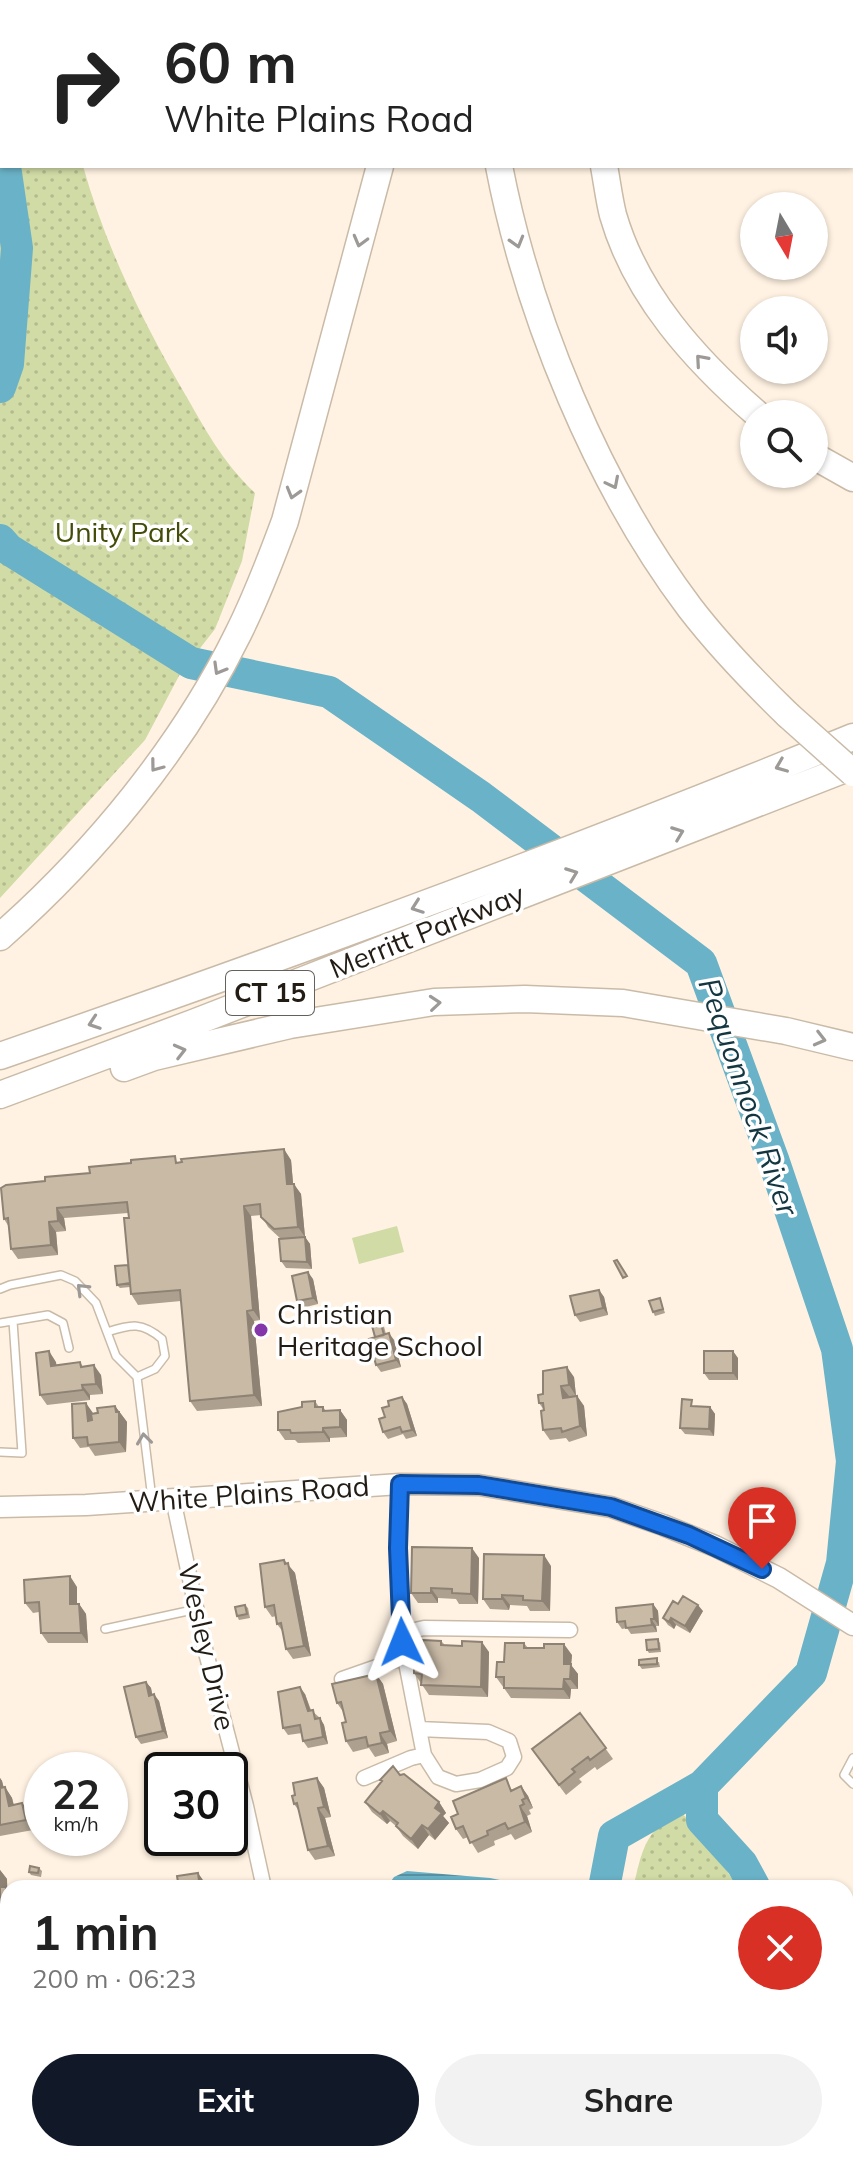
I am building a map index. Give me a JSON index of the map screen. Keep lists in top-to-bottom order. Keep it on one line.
{"streets":{"highway":["Merritt Parkway","CT 15"],"main road":["White Plains Road"],"street":["Wesley Drive"]},"crossings":[["White Plains Road","Wesley Drive"]],"water":["Pequonnock River"],"parks":["Unity Park"],"places":["Christian Heritage School"],"north":"bottom","page":{"turn":["60 m","White Plains Road"],"speed":"22 km/h","limit":"30","heading":["1 min","200 m · 06:23"],"buttons":["Exit","Share"]}}
